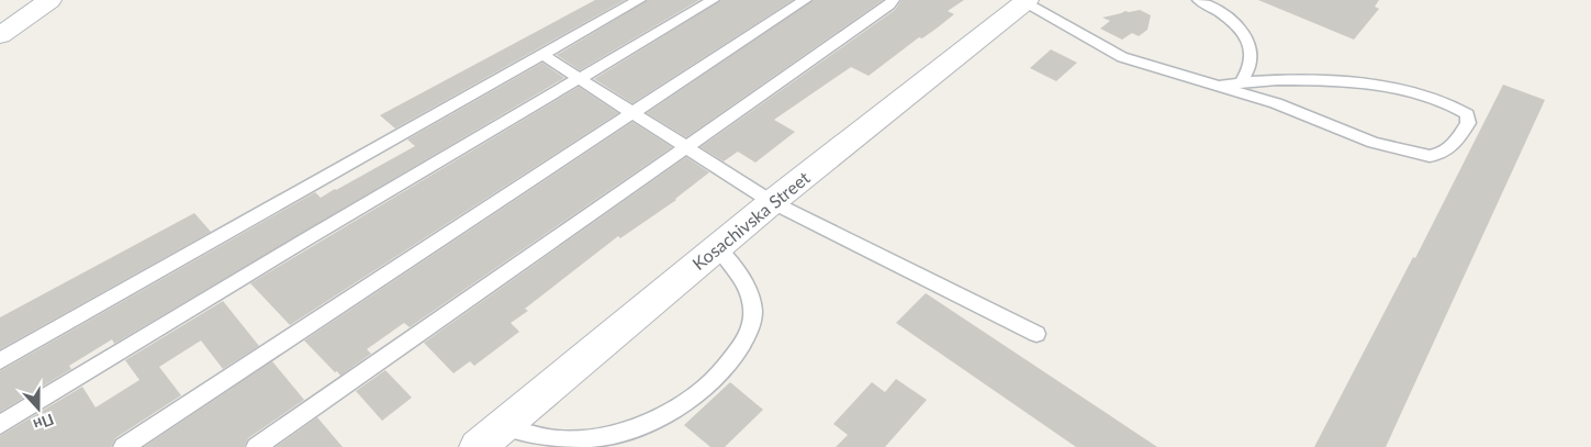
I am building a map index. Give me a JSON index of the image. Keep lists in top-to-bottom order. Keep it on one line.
{"streets":{"street":["Kosachivska Street"]},"north":"bottom"}
